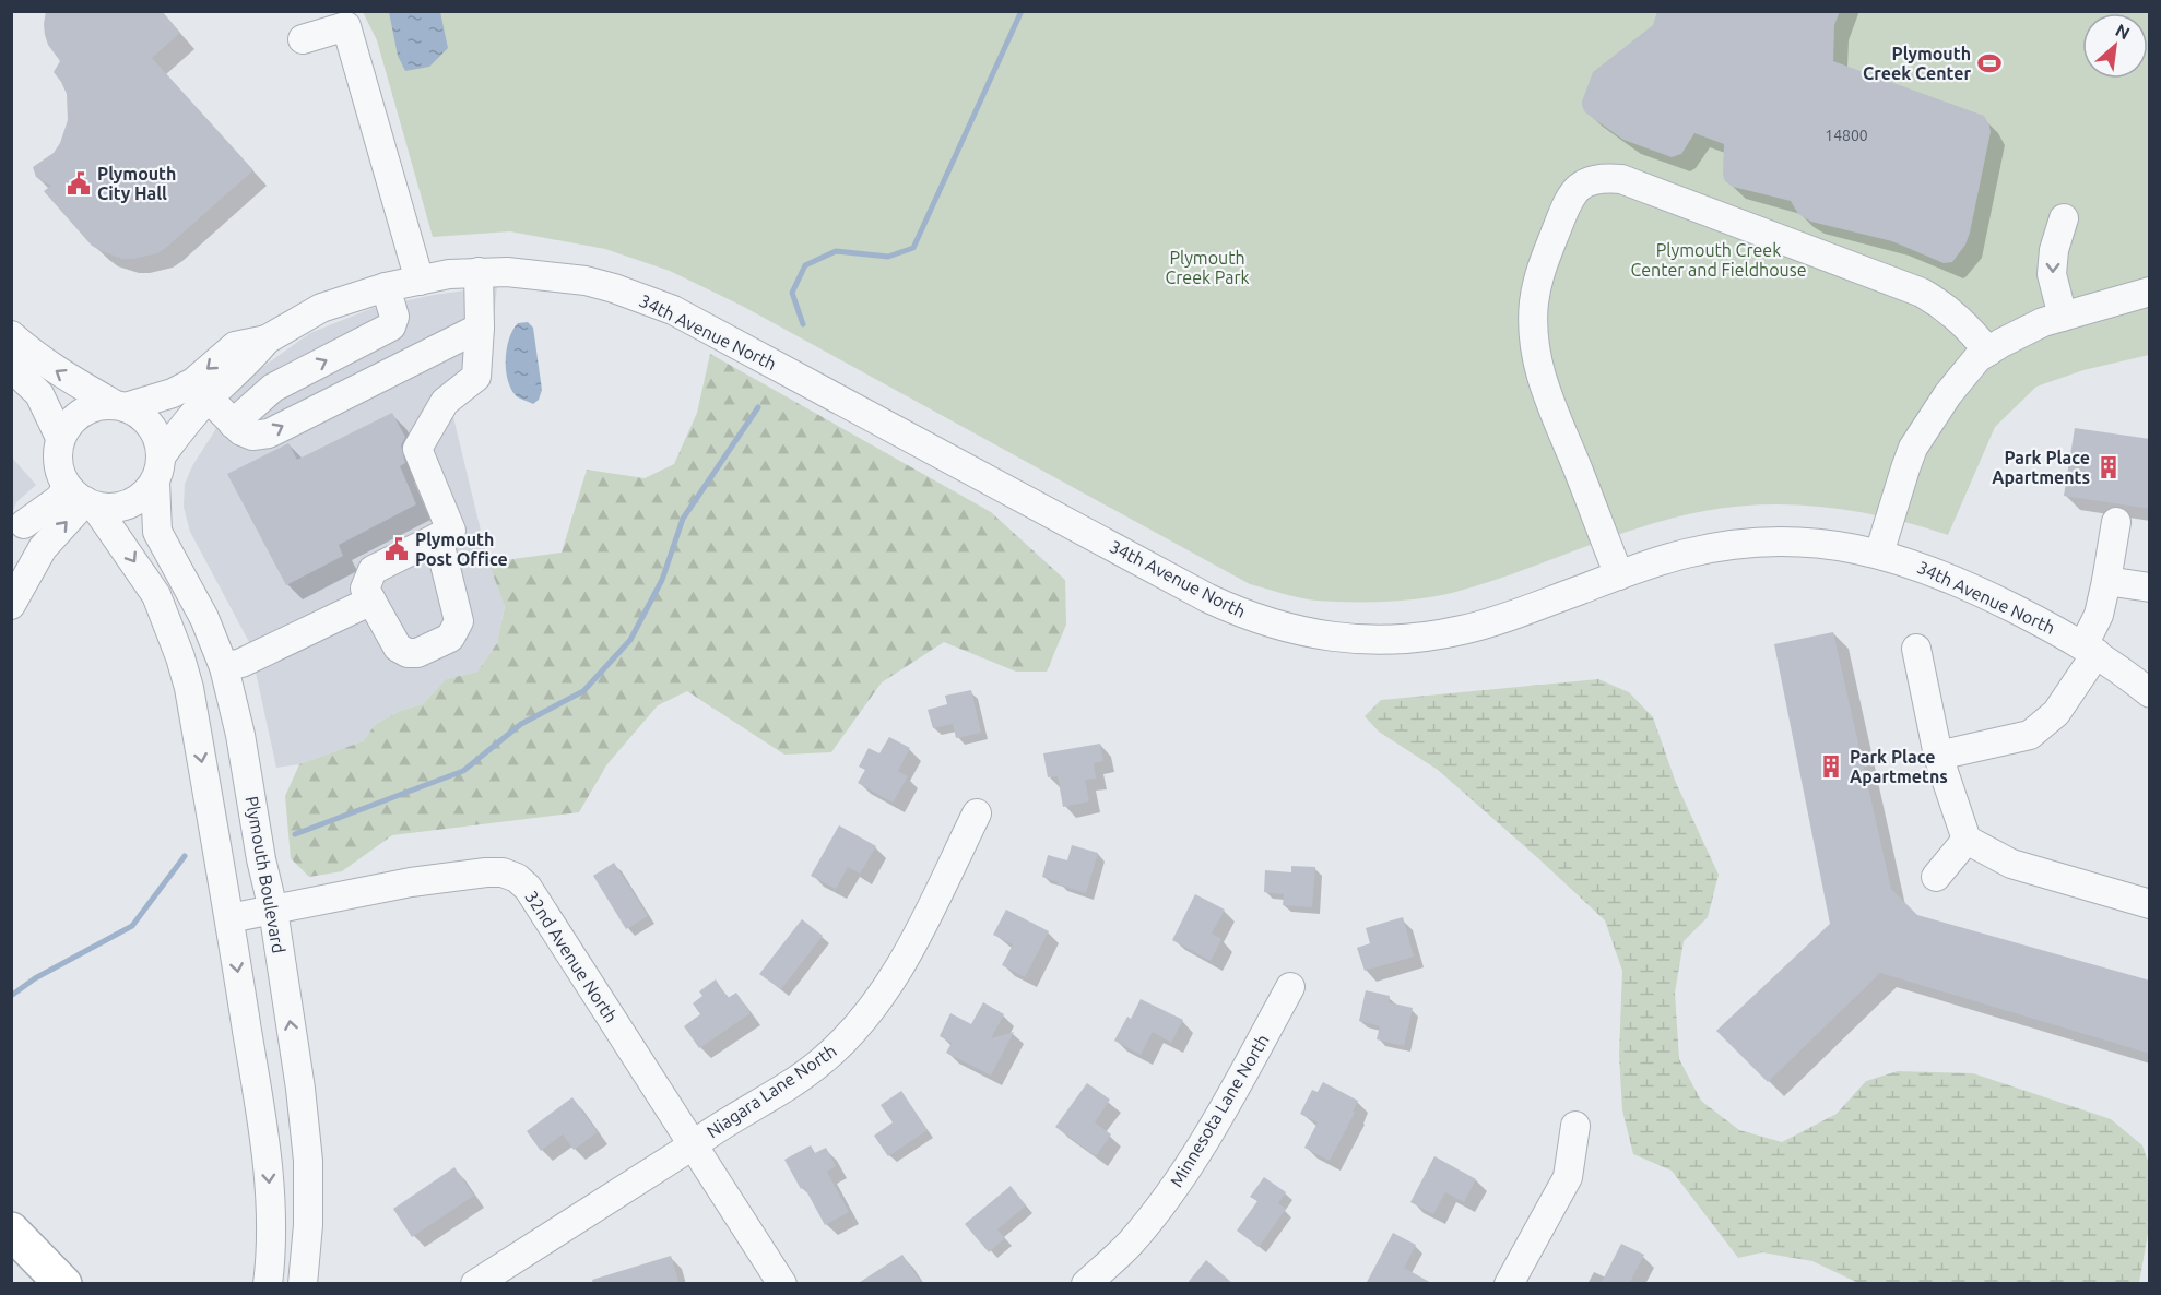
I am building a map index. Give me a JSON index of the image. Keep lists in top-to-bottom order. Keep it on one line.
{"streets":{"street":["34th Avenue North","Plymouth Boulevard","32nd Avenue North","Niagara Lane North","Minnesota Lane North"]},"crossings":[["34th Avenue North","Plymouth Boulevard"],["Plymouth Boulevard","32nd Avenue North"],["32nd Avenue North","Niagara Lane North"]],"parks":["Plymouth Creek Center and Fieldhouse","Plymouth Creek Park"],"places":{"sports":["Plymouth Creek Center"],"public building":["Plymouth City Hall","Plymouth Post Office"],"building":["Park Place Apartments","Park Place Apartmetns"]},"house_numbers":["14800"],"north":"top right"}
